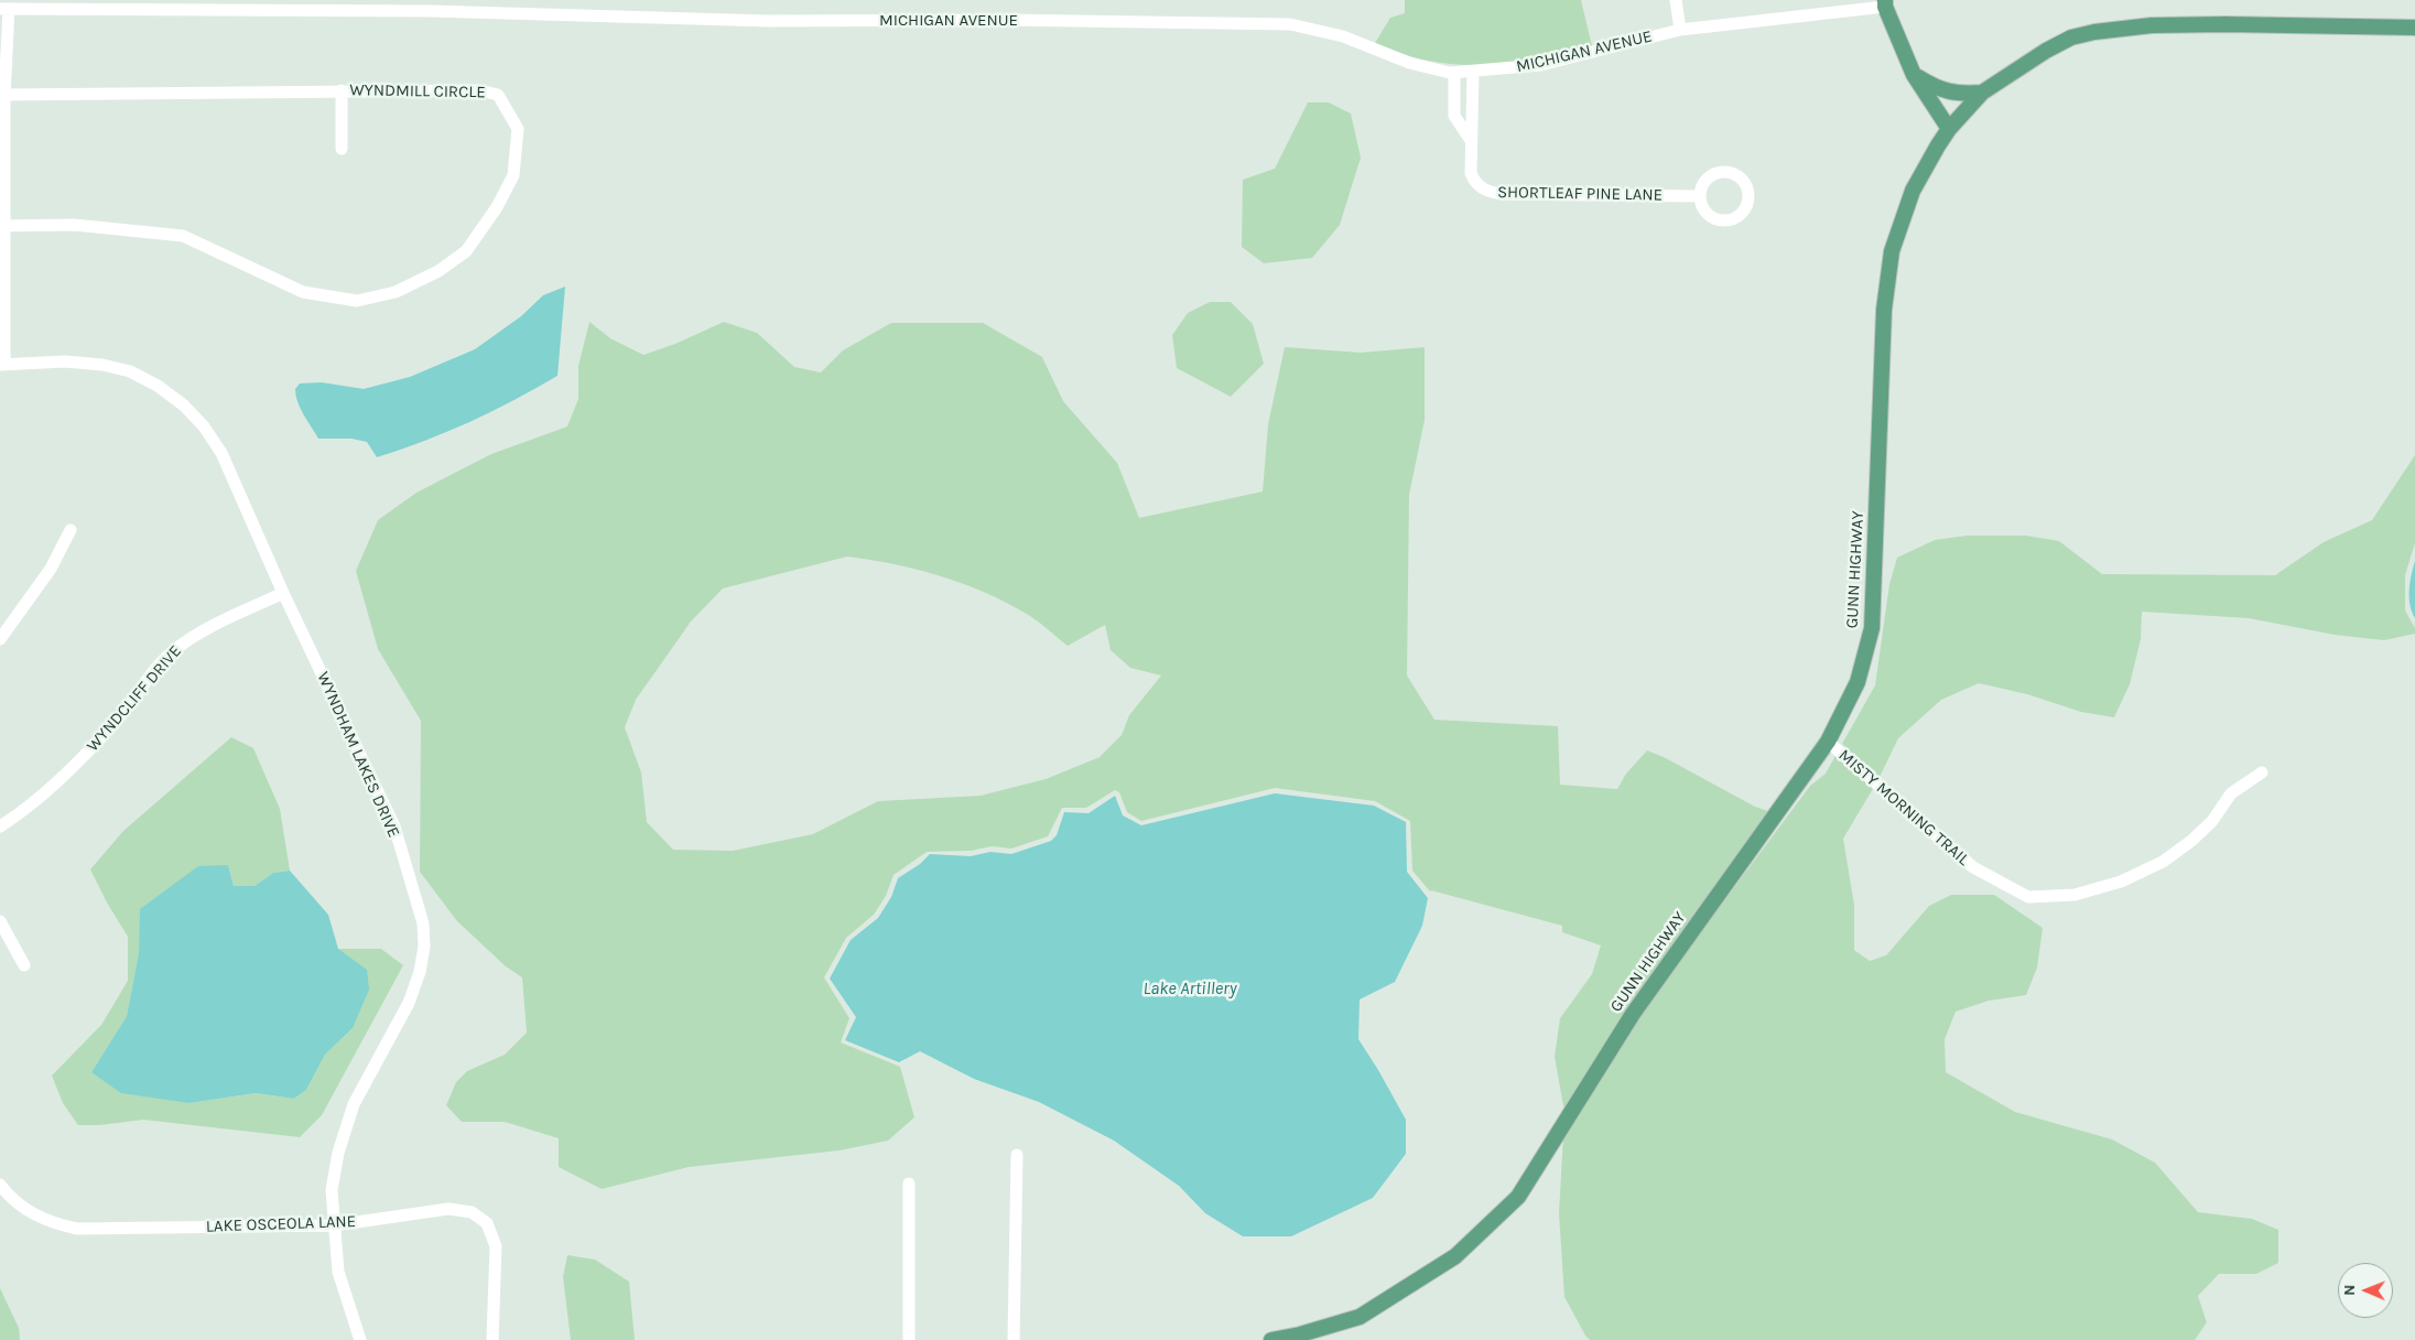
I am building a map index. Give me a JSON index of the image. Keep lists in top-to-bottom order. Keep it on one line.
{"streets":{"main road":["GUNN HIGHWAY"],"street":["MICHIGAN AVENUE","WYNDMILL CIRCLE","SHORTLEAF PINE LANE","WYNDCLIFF DRIVE","WYNDHAM LAKES DRIVE","MISTY MORNING TRAIL","LAKE OSCEOLA LANE"]},"crossings":[["MICHIGAN AVENUE","SHORTLEAF PINE LANE"],["GUNN HIGHWAY","MISTY MORNING TRAIL"],["WYNDCLIFF DRIVE","WYNDHAM LAKES DRIVE"],["WYNDHAM LAKES DRIVE","LAKE OSCEOLA LANE"]],"water":["Lake Artillery"],"north":"left"}
